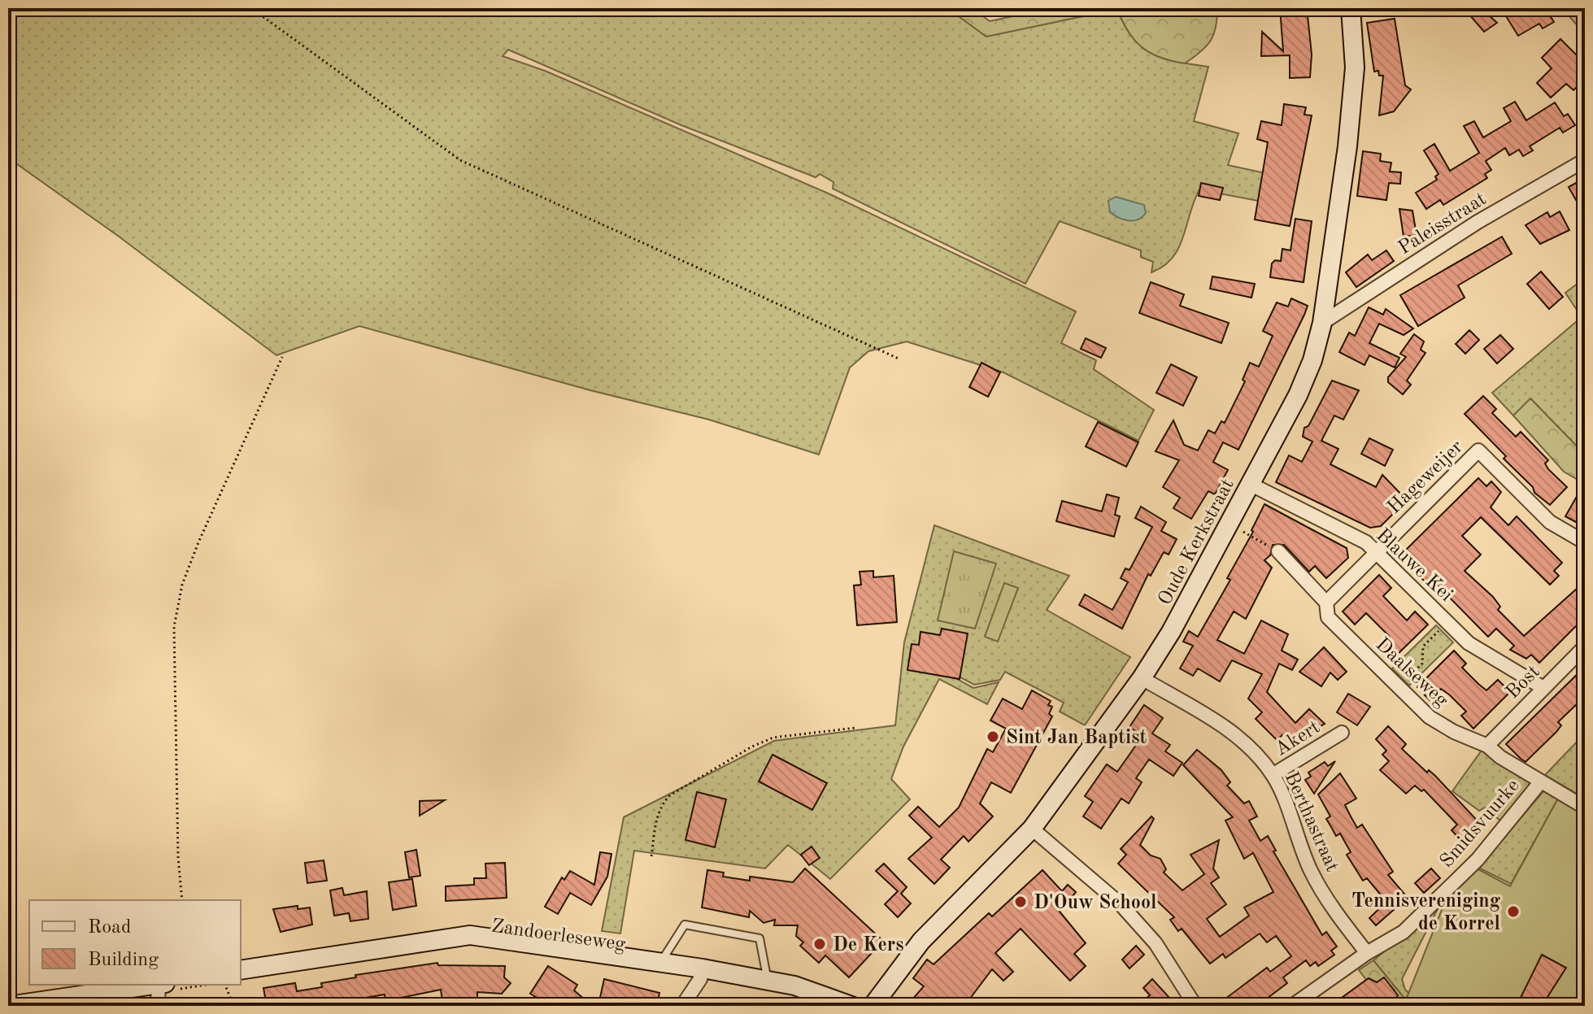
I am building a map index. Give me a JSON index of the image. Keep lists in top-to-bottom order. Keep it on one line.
{"streets":{"street":["Paleisstraat","Hageweijer","Oude Kerkstraat","Blauwe Kei","Daalseweg","Bost","Akert","Berthastraat","Smidsvuurke","Zandoerleseweg"]},"crossings":[["Paleisstraat","Oude Kerkstraat"],["Hageweijer","Blauwe Kei"],["Hageweijer","Daalseweg"],["Oude Kerkstraat","Blauwe Kei"],["Oude Kerkstraat","Berthastraat"],["Blauwe Kei","Bost"],["Daalseweg","Bost"],["Daalseweg","Smidsvuurke"],["Akert","Berthastraat"],["Berthastraat","Smidsvuurke"]],"places":["Sint Jan Baptist","D'Ouw School","Tennisvereniging de Korrel","De Kers"],"legend":["Road","Building"]}
